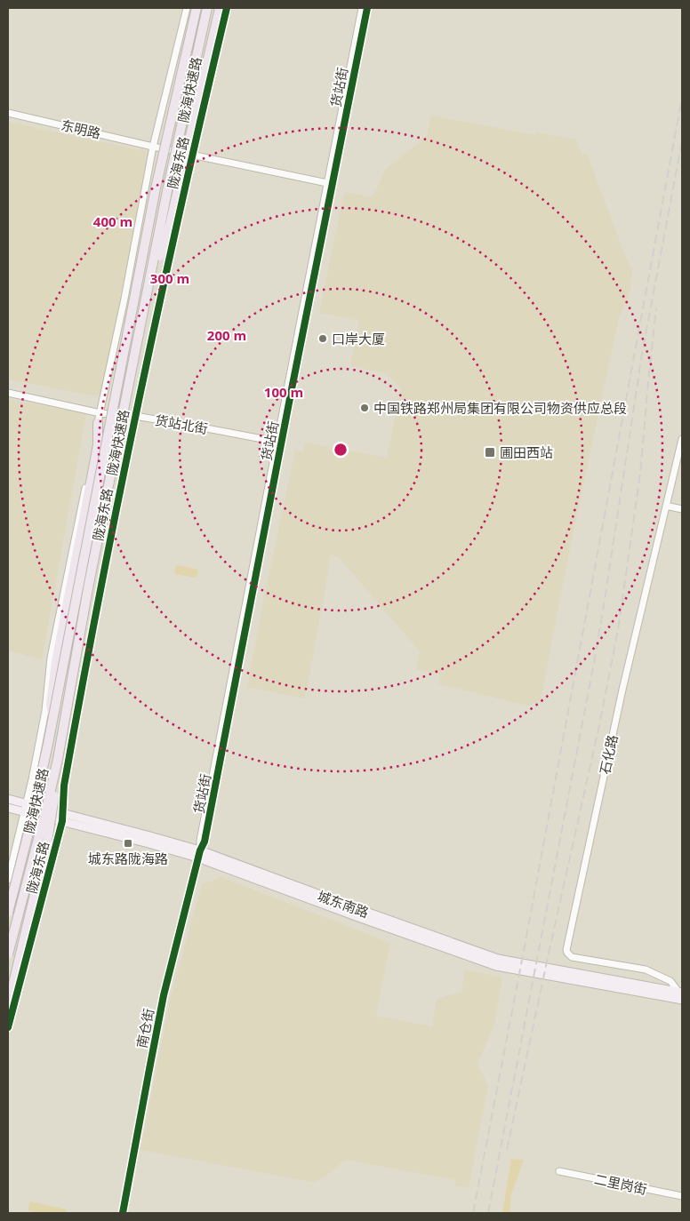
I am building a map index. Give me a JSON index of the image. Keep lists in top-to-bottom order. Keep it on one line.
{"streets":{"highway":["陇海快速路"],"main road":["城东南路"],"street":["货站街","东明路","陇海东路","货站北街","石化路","南仓街","二里岗街"]},"crossings":[["货站街","东明路"],["货站街","货站北街"],["货站街","城东南路"],["货站街","南仓街"],["东明路","陇海东路"],["陇海东路","货站北街"],["陇海东路","城东南路"],["石化路","城东南路"],["城东南路","南仓街"]],"places":{"other":["口岸大厦","中国铁路郑州局集团有限公司物资供应总段"],"transit":["圃田西站","城东路陇海路"]},"rings":["400 m","300 m","200 m","100 m"]}
